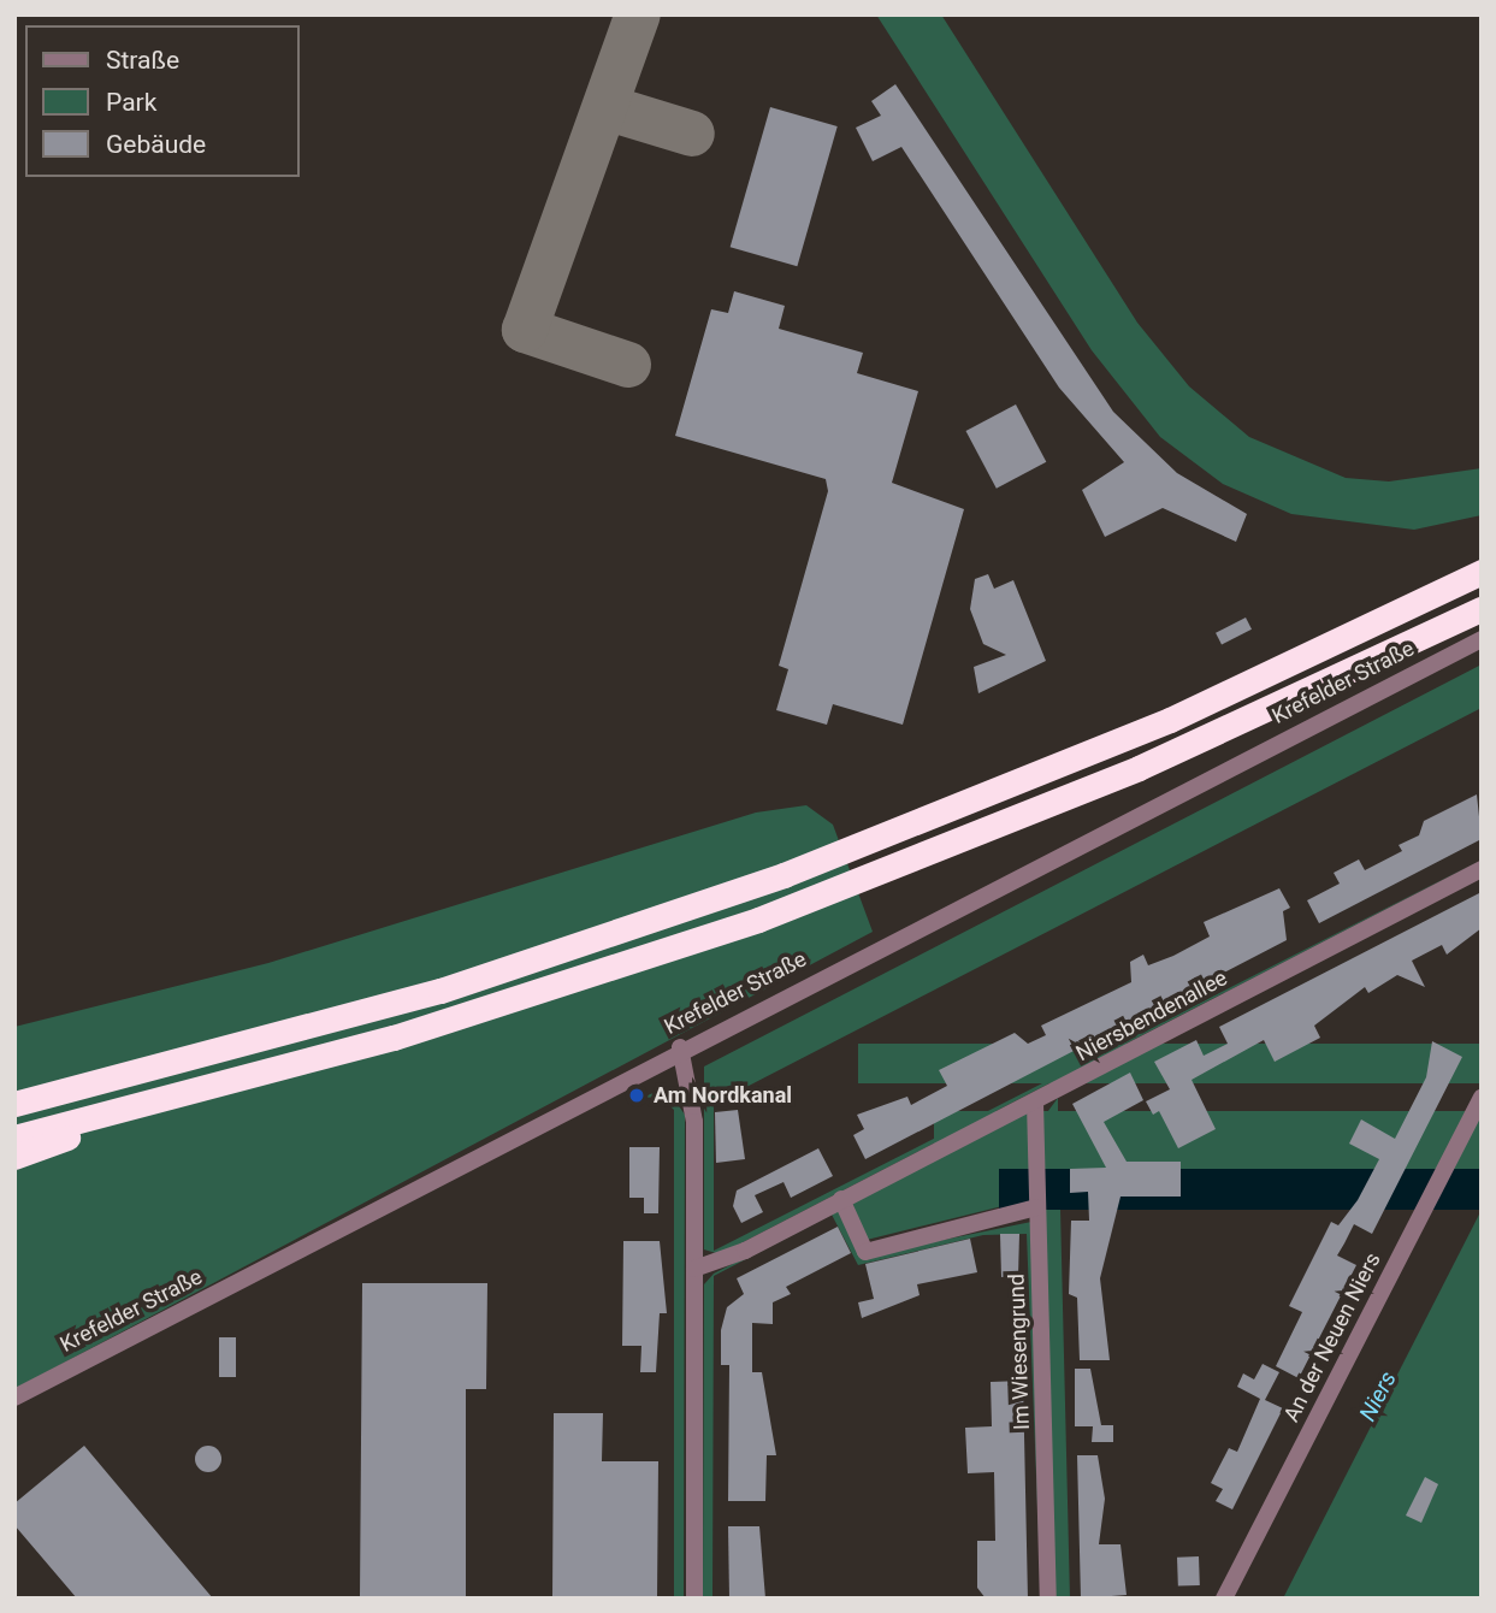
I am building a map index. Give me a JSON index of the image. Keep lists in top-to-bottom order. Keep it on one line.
{"streets":{"street":["Krefelder Straße","Niersbendenallee","An der Neuen Niers","Im Wiesengrund"]},"crossings":[["Niersbendenallee","Im Wiesengrund"]],"water":["Niers"],"places":["Am Nordkanal"],"legend":["Straße","Park","Gebäude"]}
